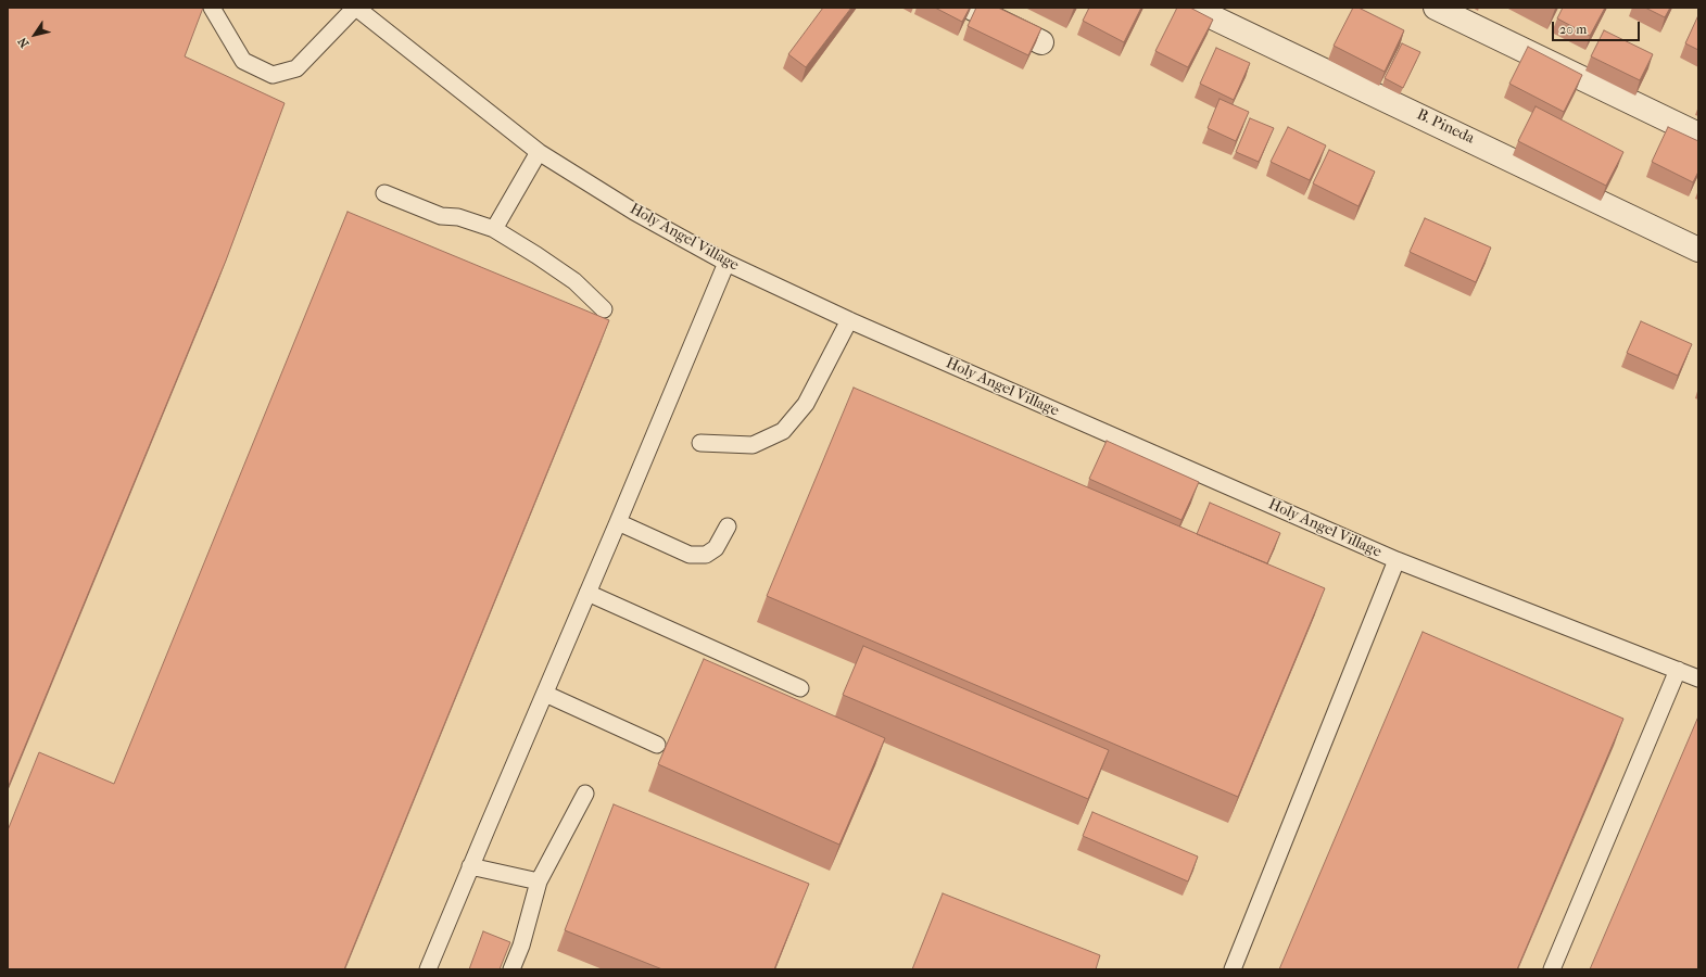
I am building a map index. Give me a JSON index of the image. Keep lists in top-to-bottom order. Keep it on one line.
{"streets":{"street":["B. Pineda"],"lane":["Holy Angel Village"]},"scale_bar":"20 m","north":"bottom left"}
